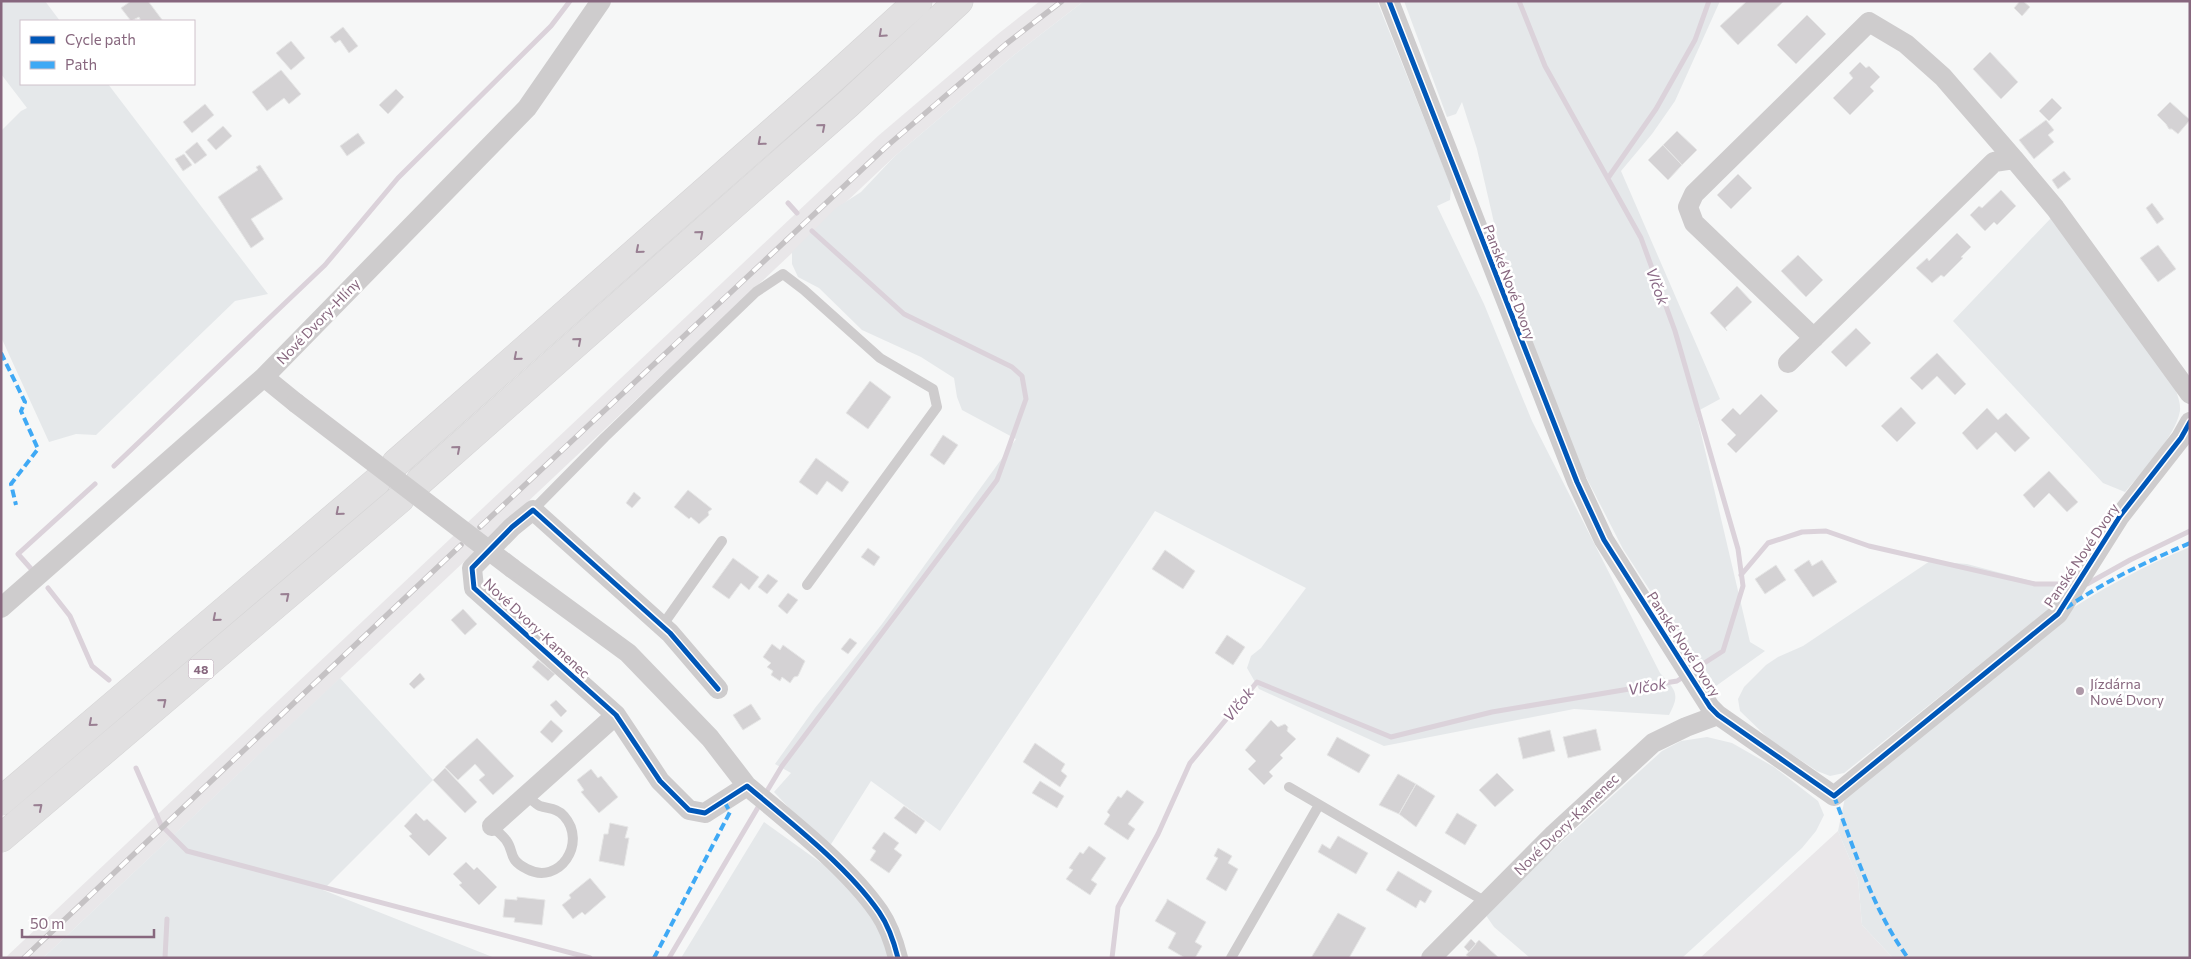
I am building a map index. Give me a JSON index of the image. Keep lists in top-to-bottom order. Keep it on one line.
{"streets":{"highway":["48"],"street":["Panské Nové Dvory","Nové Dvory-Hlíny","Nové Dvory-Kamenec"]},"crossings":[["Panské Nové Dvory","Nové Dvory-Kamenec"],["Nové Dvory-Hlíny","Nové Dvory-Kamenec"]],"water":["Vlčok"],"places":["Jízdárna Nové Dvory"],"legend":["Cycle path","Path"],"scale_bar":"50 m"}
